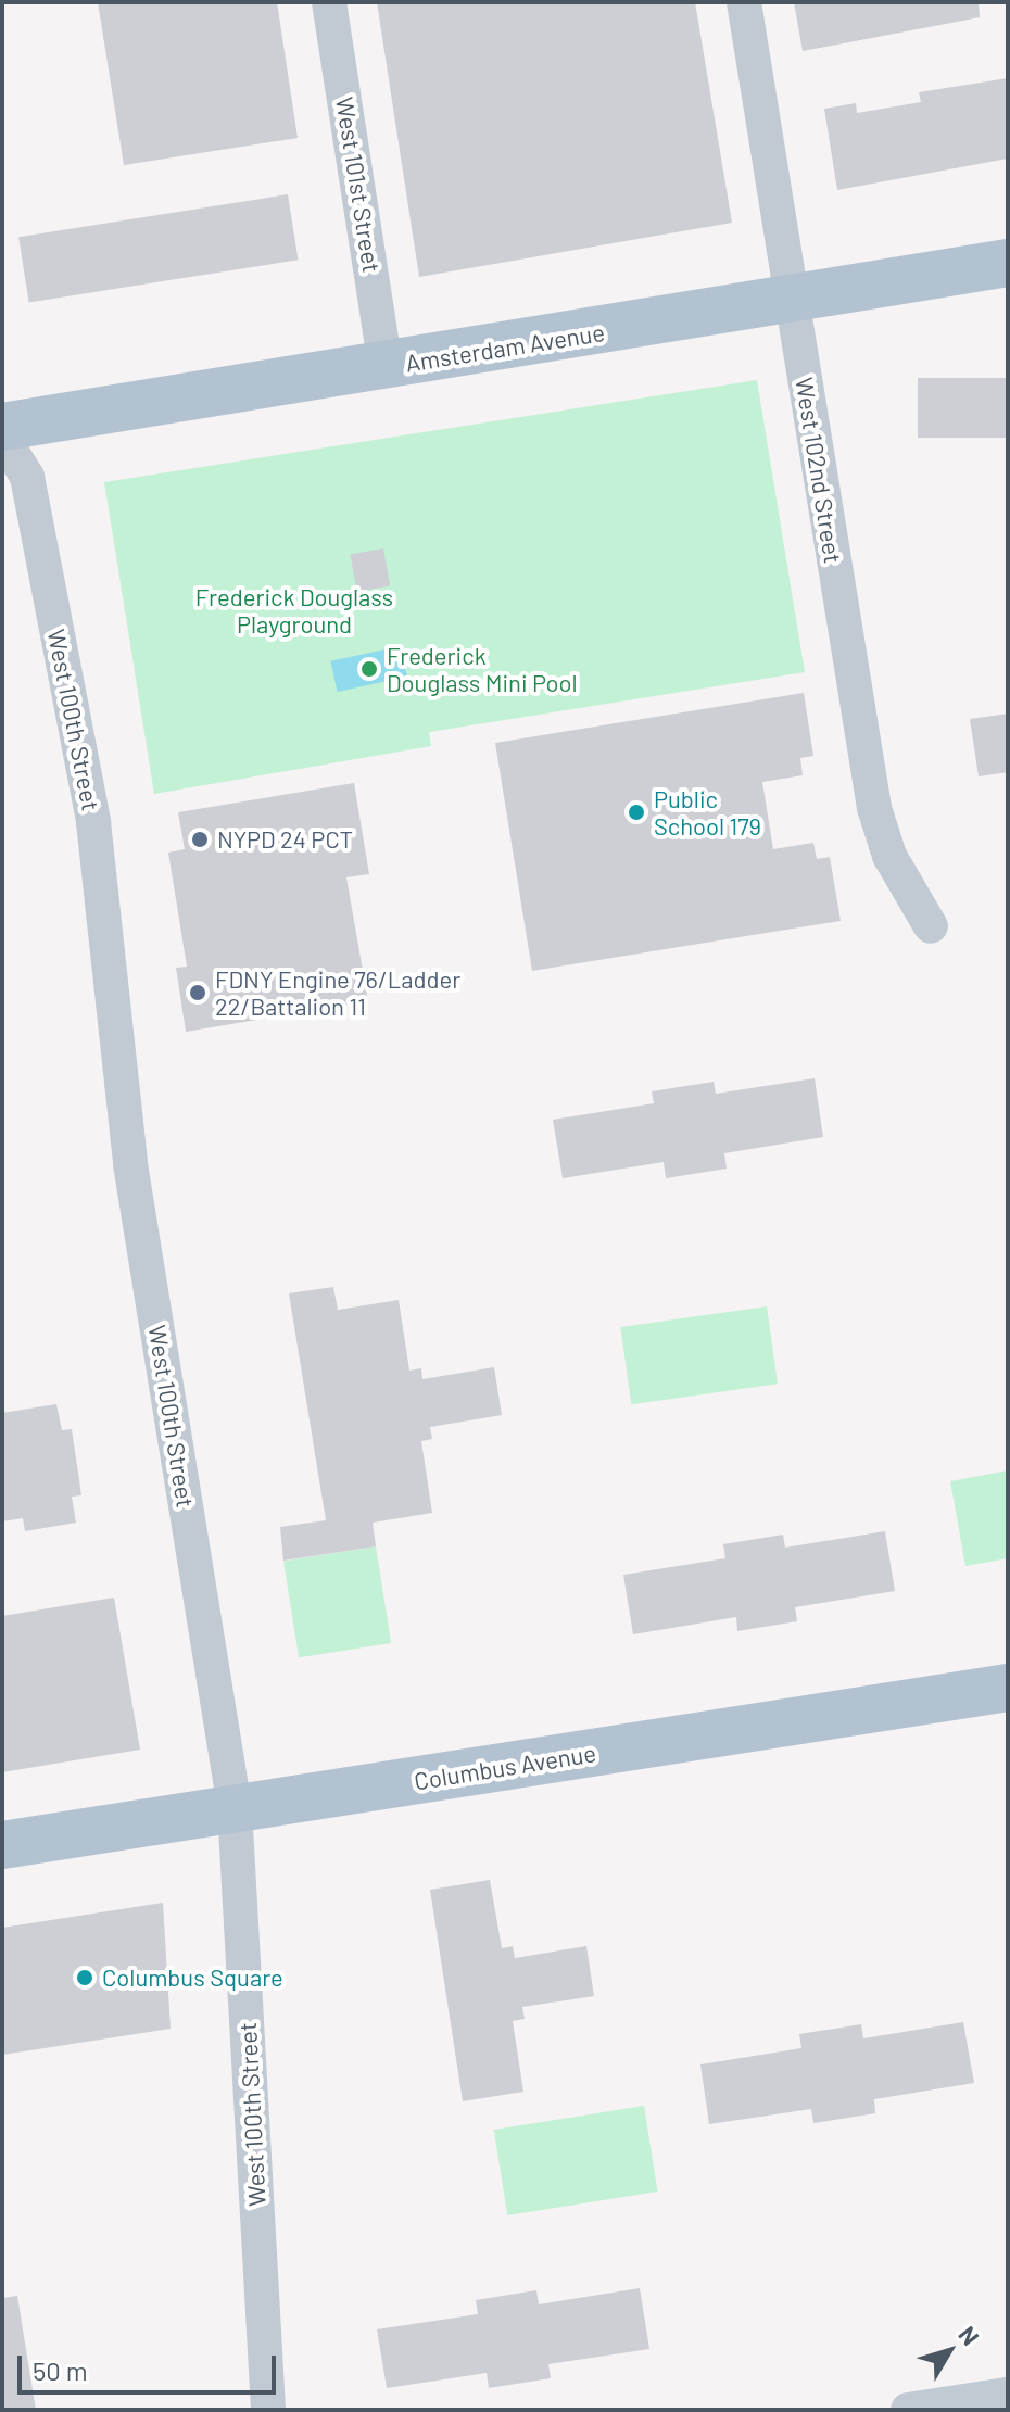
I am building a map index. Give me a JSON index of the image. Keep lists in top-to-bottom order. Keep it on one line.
{"streets":{"main road":["Amsterdam Avenue","Columbus Avenue"],"street":["West 101st Street","West 102nd Street","West 100th Street"]},"crossings":[["West 101st Street","Amsterdam Avenue"],["Amsterdam Avenue","West 102nd Street"],["West 100th Street","Columbus Avenue"]],"parks":["Frederick Douglass Playground"],"places":["Frederick Douglass Mini Pool","Public School 179","NYPD 24 PCT","FDNY Engine 76/Ladder 22/Battalion 11","Columbus Square"],"scale_bar":"50 m","north":"top right"}
